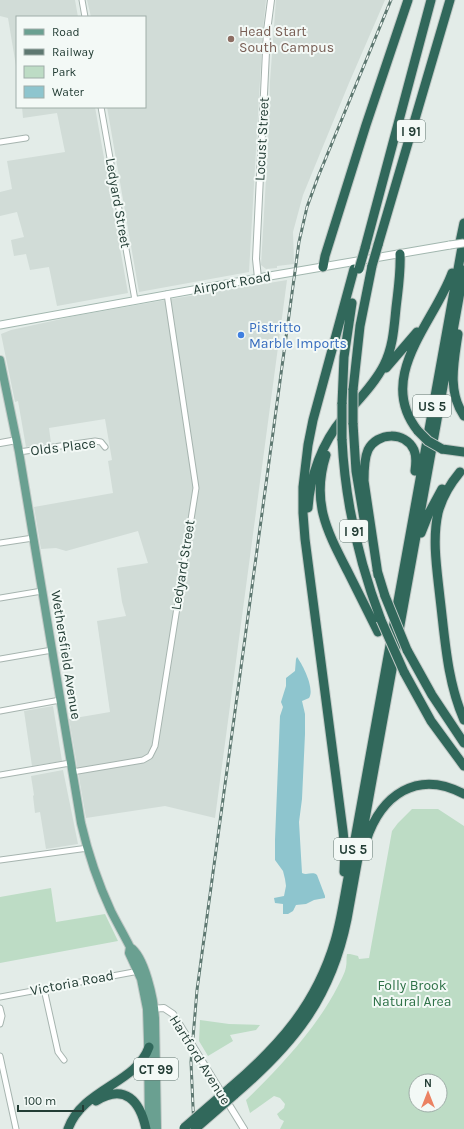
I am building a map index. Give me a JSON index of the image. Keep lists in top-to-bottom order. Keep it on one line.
{"streets":{"highway":["I 91","US 5"],"main road":["Airport Road","Wethersfield Avenue","CT 99"],"street":["Locust Street","Ledyard Street","Olds Place","Victoria Road","Hartford Avenue"]},"crossings":[["Locust Street","Airport Road"],["Ledyard Street","Airport Road"],["Ledyard Street","Wethersfield Avenue"],["Olds Place","Wethersfield Avenue"],["Wethersfield Avenue","Victoria Road"],["Wethersfield Avenue","Hartford Avenue"],["Wethersfield Avenue","CT 99"],["Hartford Avenue","CT 99"]],"parks":["Folly Brook Natural Area"],"places":["Head Start South Campus","Pistritto Marble Imports"],"legend":["Road","Railway","Park","Water"],"scale_bar":"100 m","north":"top"}
